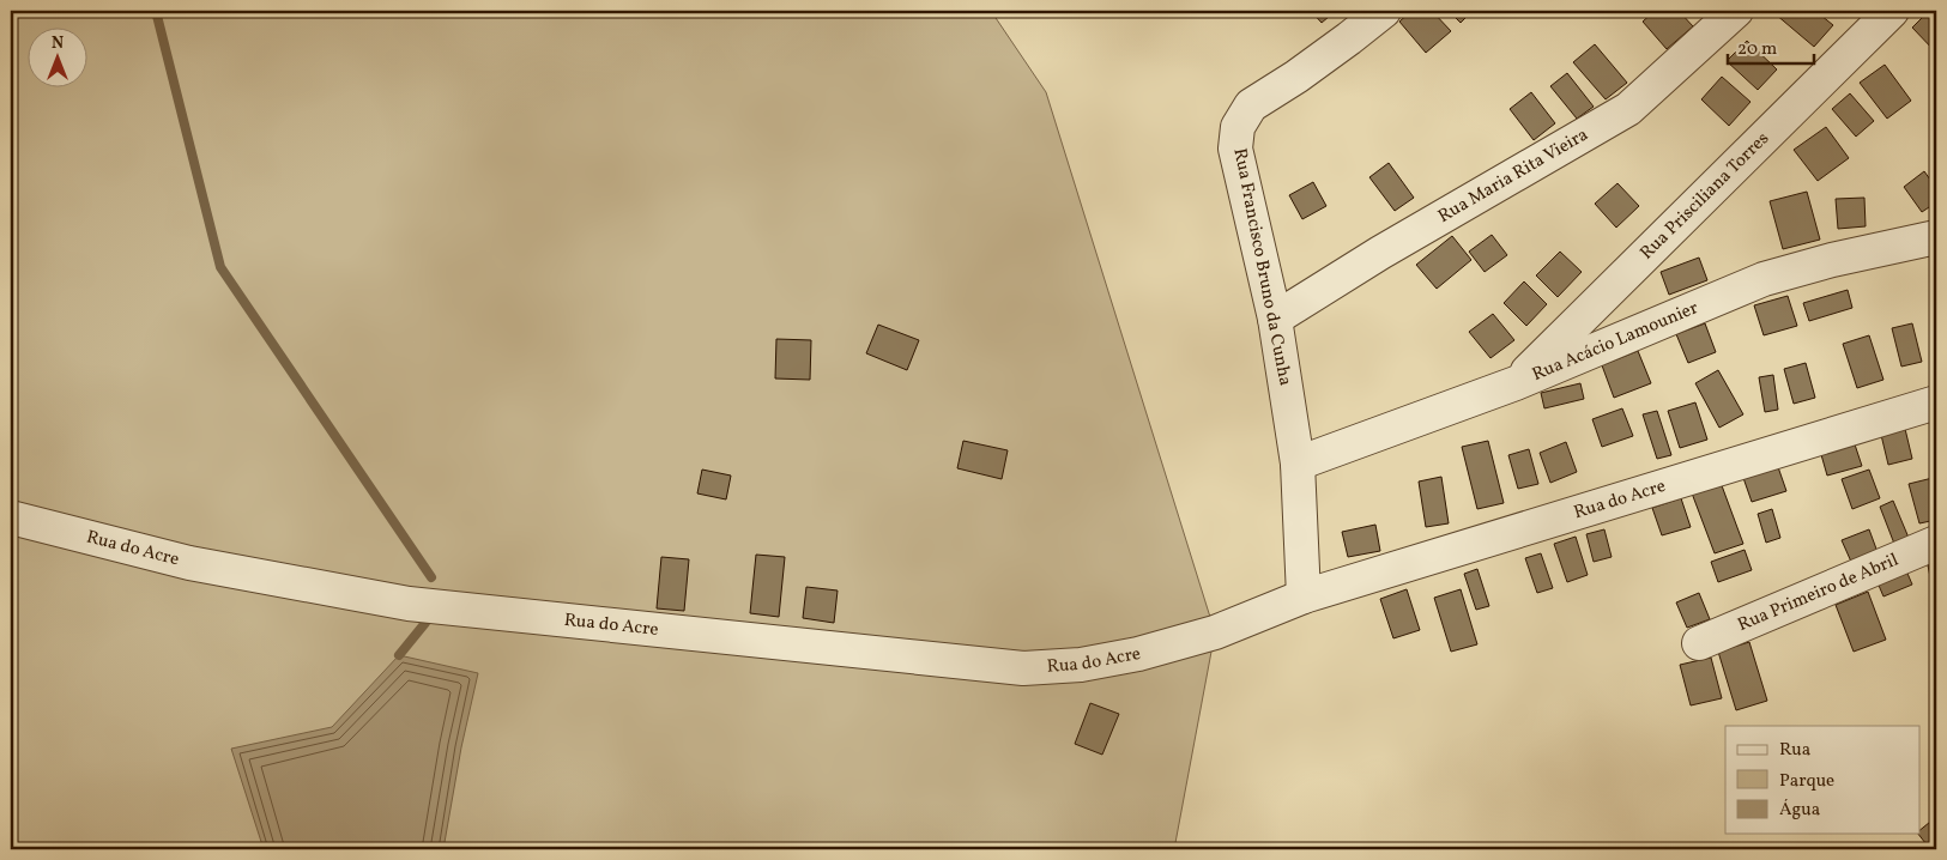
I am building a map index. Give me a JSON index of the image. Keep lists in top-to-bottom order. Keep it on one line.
{"streets":{"street":["Rua Maria Rita Vieira","Rua Prisciliana Torres","Rua Francisco Bruno da Cunha","Rua Acácio Lamounier","Rua do Acre","Rua Primeiro de Abril"]},"crossings":[["Rua Maria Rita Vieira","Rua Francisco Bruno da Cunha"],["Rua Prisciliana Torres","Rua Acácio Lamounier"],["Rua Francisco Bruno da Cunha","Rua Acácio Lamounier"],["Rua Francisco Bruno da Cunha","Rua do Acre"]],"legend":["Rua","Parque","Água"],"scale_bar":"20 m","north":"top"}
